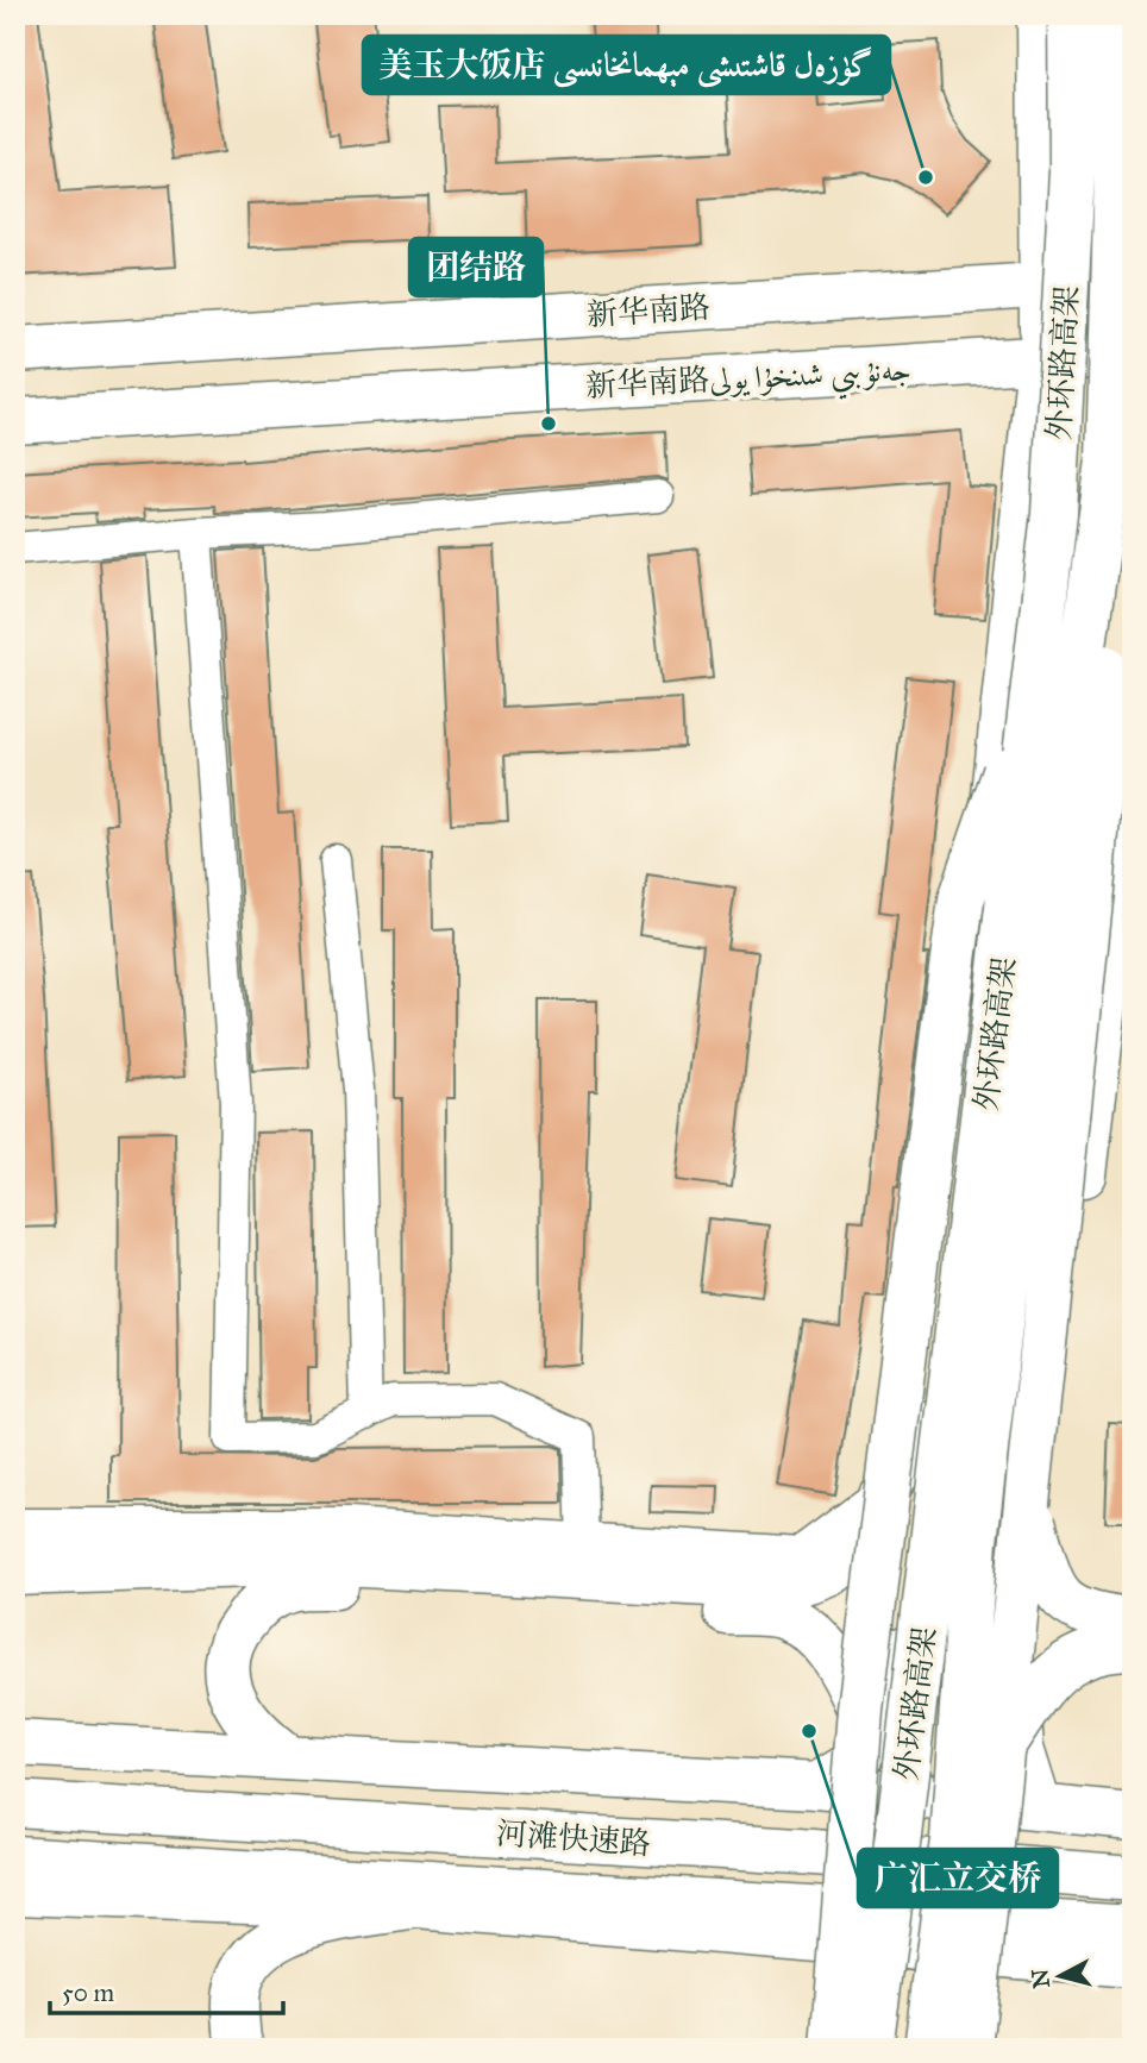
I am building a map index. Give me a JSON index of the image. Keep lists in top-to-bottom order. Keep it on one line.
{"streets":{"main road":["新华南路","外环路高架","新华南路جەنۇبىي شىنخۇا يولى","河滩快速路"]},"places":["美玉大饭店 گۈزەل قاشتىشى مېھمانخانىسى","团结路","广汇立交桥"],"scale_bar":"50 m","north":"left"}
